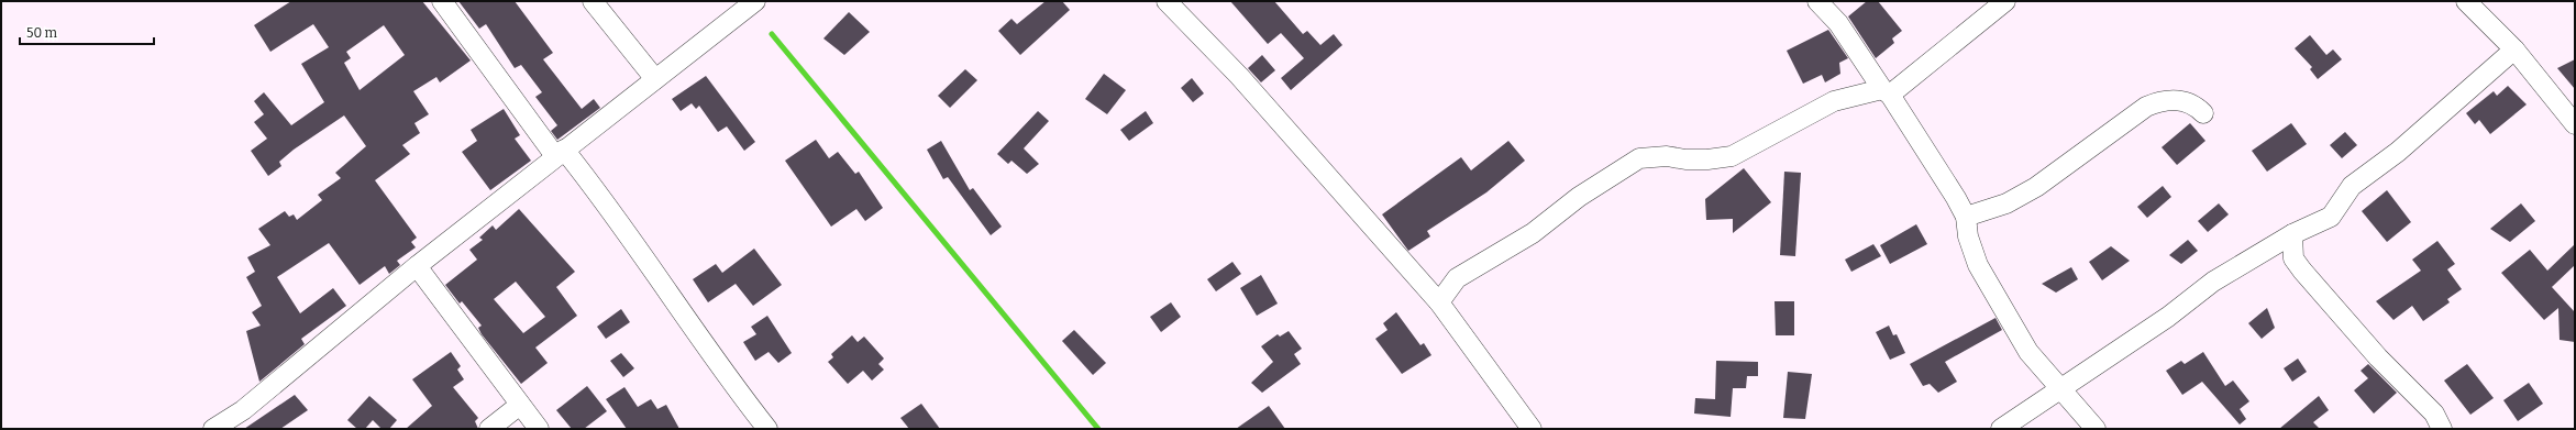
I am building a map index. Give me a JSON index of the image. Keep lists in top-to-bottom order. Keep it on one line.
{"scale_bar":"50 m"}
